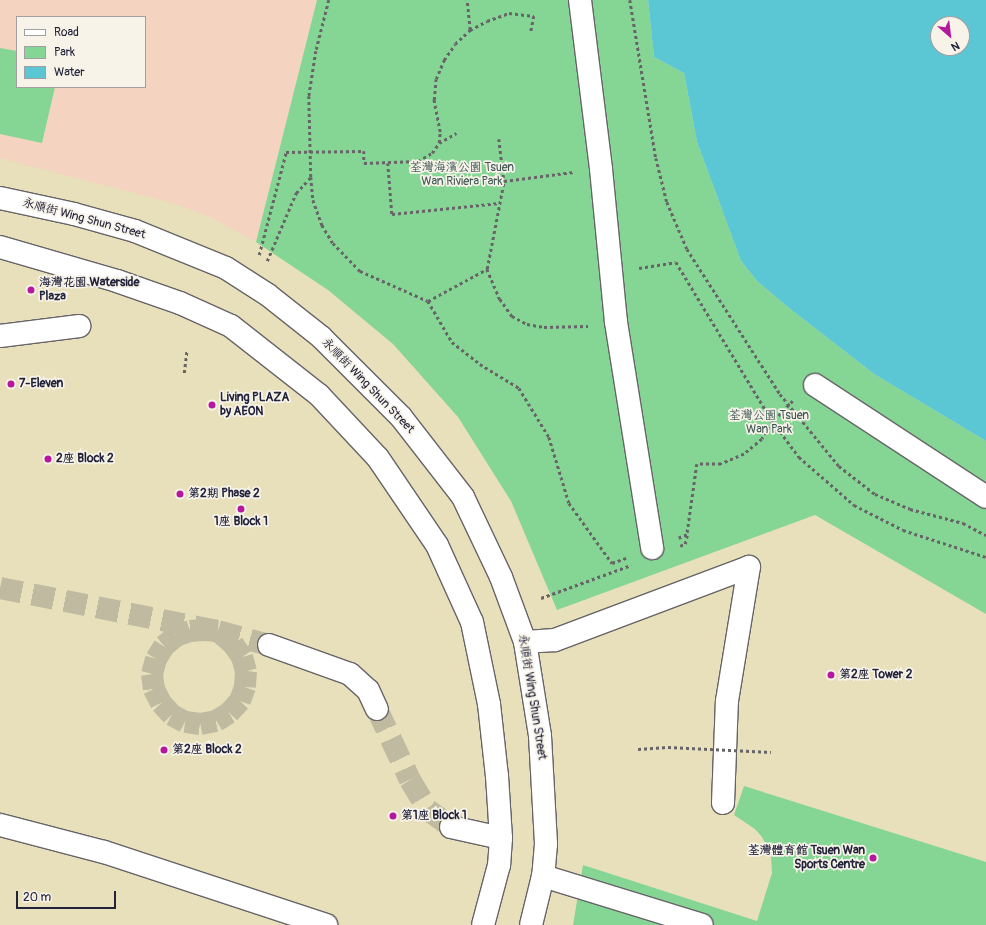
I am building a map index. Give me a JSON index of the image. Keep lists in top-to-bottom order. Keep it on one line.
{"streets":{"street":["永順街 Wing Shun Street"]},"parks":["荃灣海濱公園 Tsuen Wan Riviera Park","荃灣公園 Tsuen Wan Park"],"places":["海灣花園 Waterside Plaza","7-Eleven","Living PLAZA by AEON","2座 Block 2","第2期 Phase 2","1座 Block 1","第2座 Tower 2","第2座 Block 2","第1座 Block 1","荃灣體育館 Tsuen Wan Sports Centre"],"legend":["Road","Park","Water"],"scale_bar":"20 m","north":"bottom right"}
